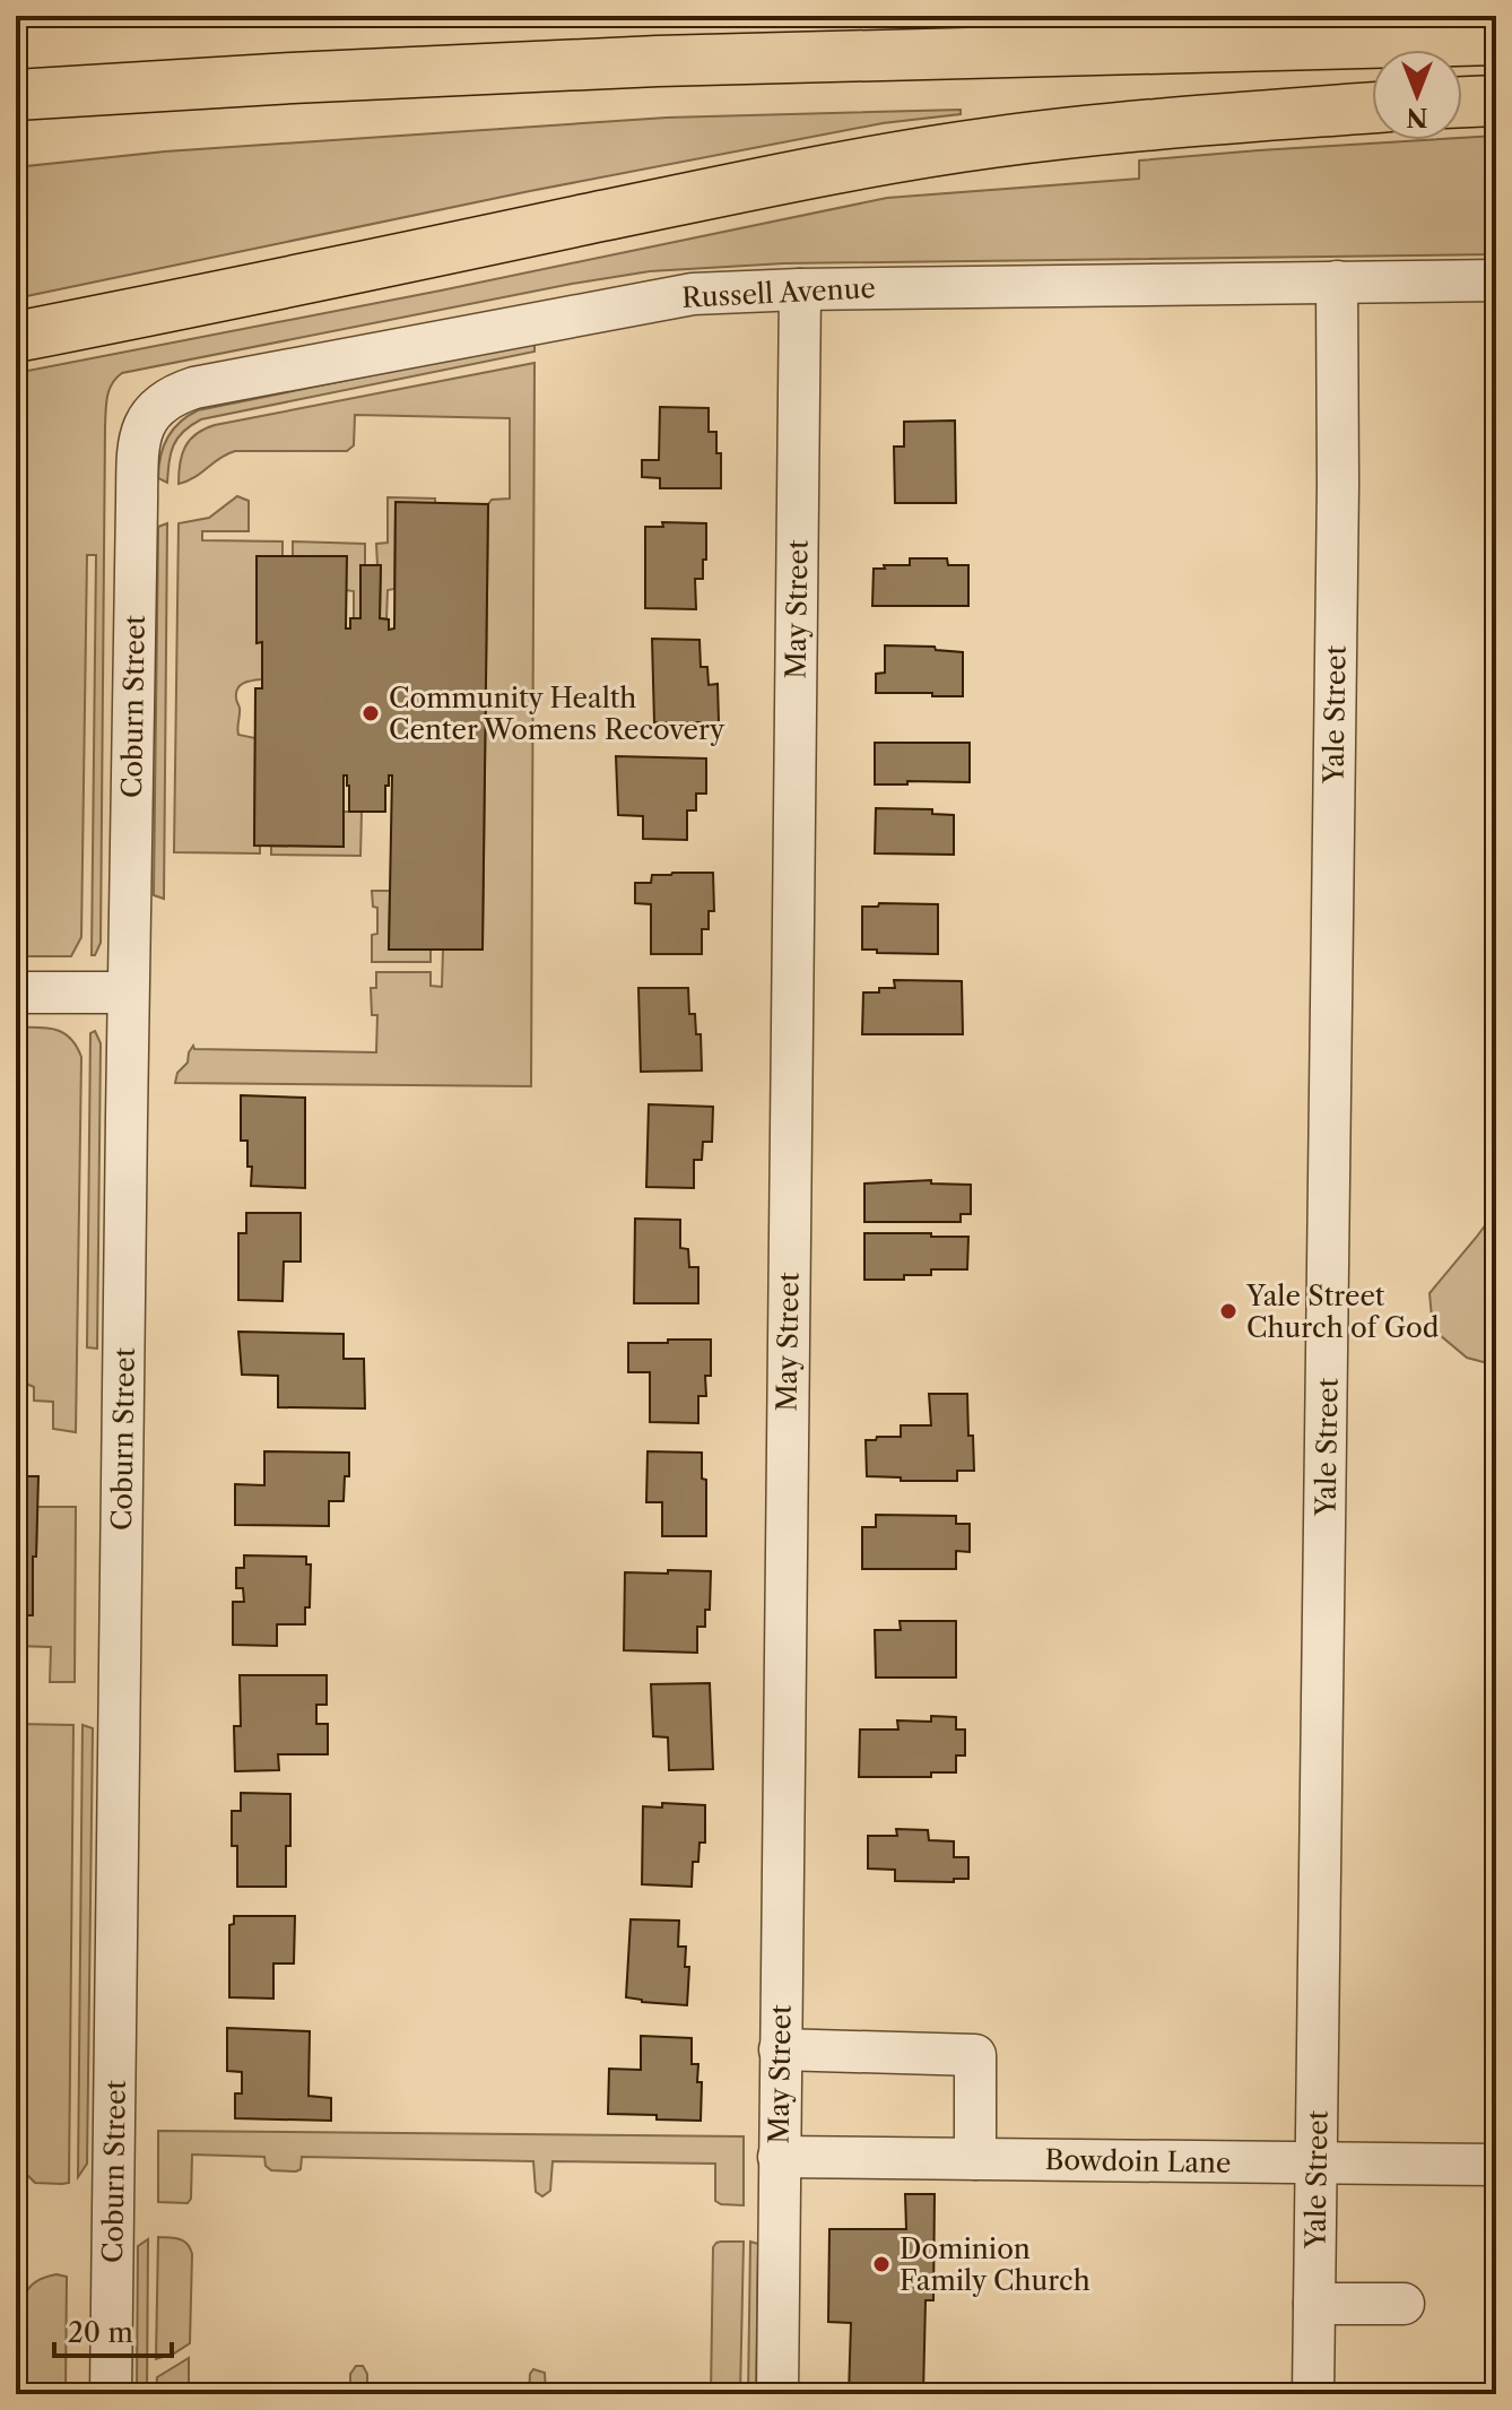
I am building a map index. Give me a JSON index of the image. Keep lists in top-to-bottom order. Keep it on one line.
{"streets":{"street":["Russell Avenue","May Street","Coburn Street","Yale Street","Bowdoin Lane"]},"crossings":[["Russell Avenue","May Street"],["Russell Avenue","Coburn Street"],["Russell Avenue","Yale Street"],["May Street","Bowdoin Lane"],["Yale Street","Bowdoin Lane"]],"places":["Community Health Center Womens Recovery","Yale Street Church of God","Dominion Family Church"],"scale_bar":"20 m","north":"bottom"}
